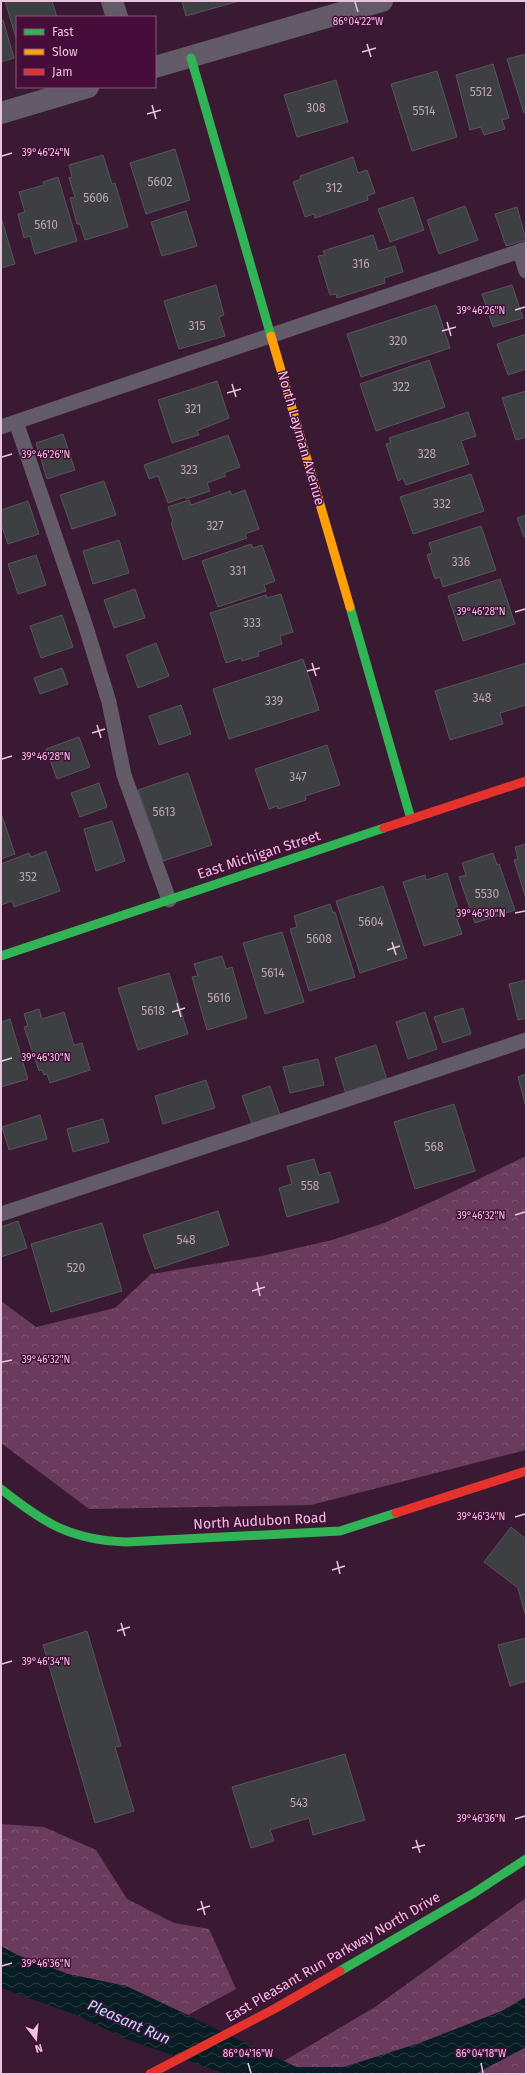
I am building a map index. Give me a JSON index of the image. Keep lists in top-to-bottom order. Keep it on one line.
{"streets":{"street":["North Layman Avenue","East Michigan Street","North Audubon Road","East Pleasant Run Parkway North Drive"]},"crossings":[["North Layman Avenue","East Michigan Street"]],"water":["Pleasant Run"],"house_numbers":["5512","308","5514","5602","312","5606","5610","316","315","320","322","321","328","323","332","327","336","331","333","348","339","347","5613","352","5530","5604","5608","5614","5616","5618","568","558","548","520","543"],"legend":["Fast","Slow","Jam"],"north":"bottom","coordinates":["86°04'22\"W","39°46'24\"N","39°46'26\"N","39°46'28\"N","39°46'30\"N","39°46'32\"N","39°46'34\"N","39°46'36\"N","86°04'16\"W","86°04'18\"W"]}
